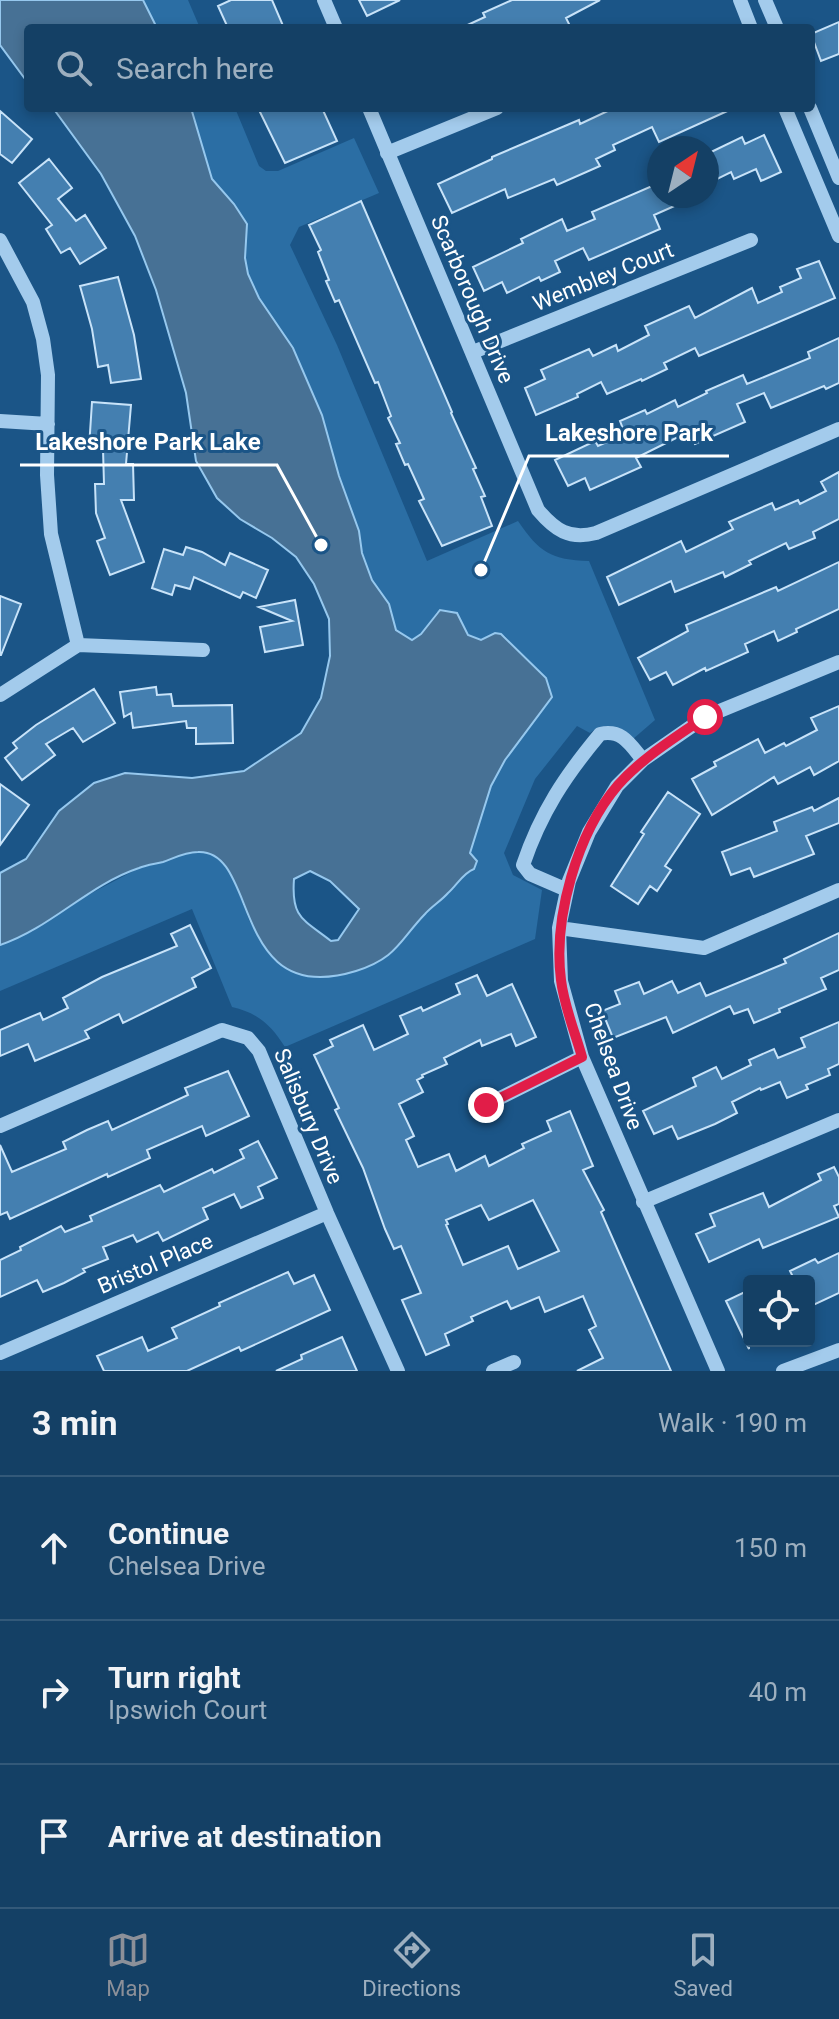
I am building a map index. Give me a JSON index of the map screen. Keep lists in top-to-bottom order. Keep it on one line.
{"streets":{"street":["Wembley Court","Scarborough Drive","Chelsea Drive","Salisbury Drive","Bristol Place"]},"crossings":[["Wembley Court","Scarborough Drive"],["Salisbury Drive","Bristol Place"]],"places":["Lakeshore Park Lake","Lakeshore Park"],"north":"top right","page":{"search":"Search here","heading":["3 min","Walk · 190 m"],"list":[["Continue","Chelsea Drive","150 m"],["Turn right","Ipswich Court","40 m"],"Arrive at destination"],"nav":["Map","Directions","Saved"]}}
